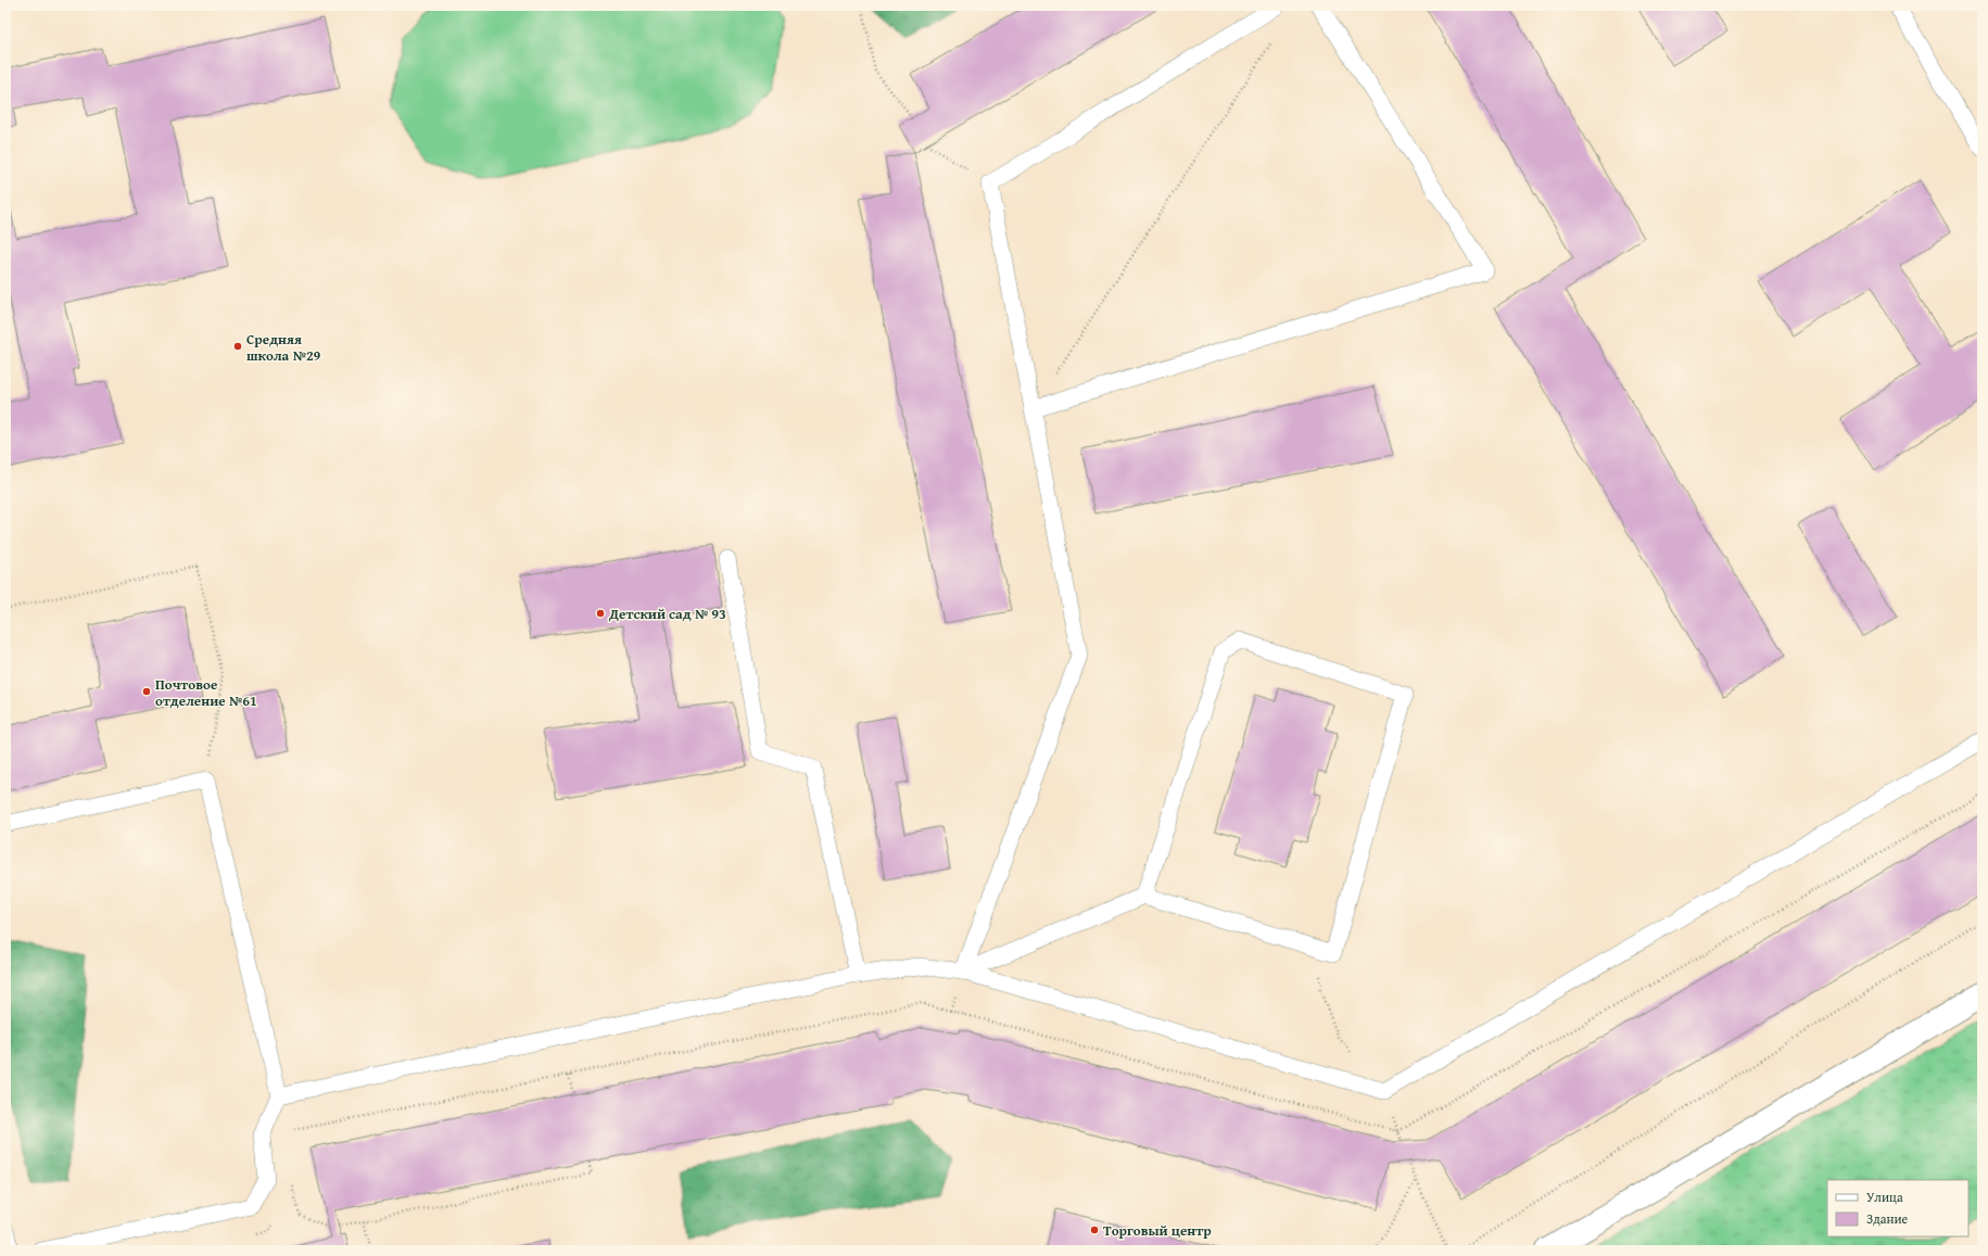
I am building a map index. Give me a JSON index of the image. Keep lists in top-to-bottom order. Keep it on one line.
{"places":["Средняя школа №29","Детский сад № 93","Почтовое отделение №61","Торговый центр"],"legend":["Улица","Здание"]}
